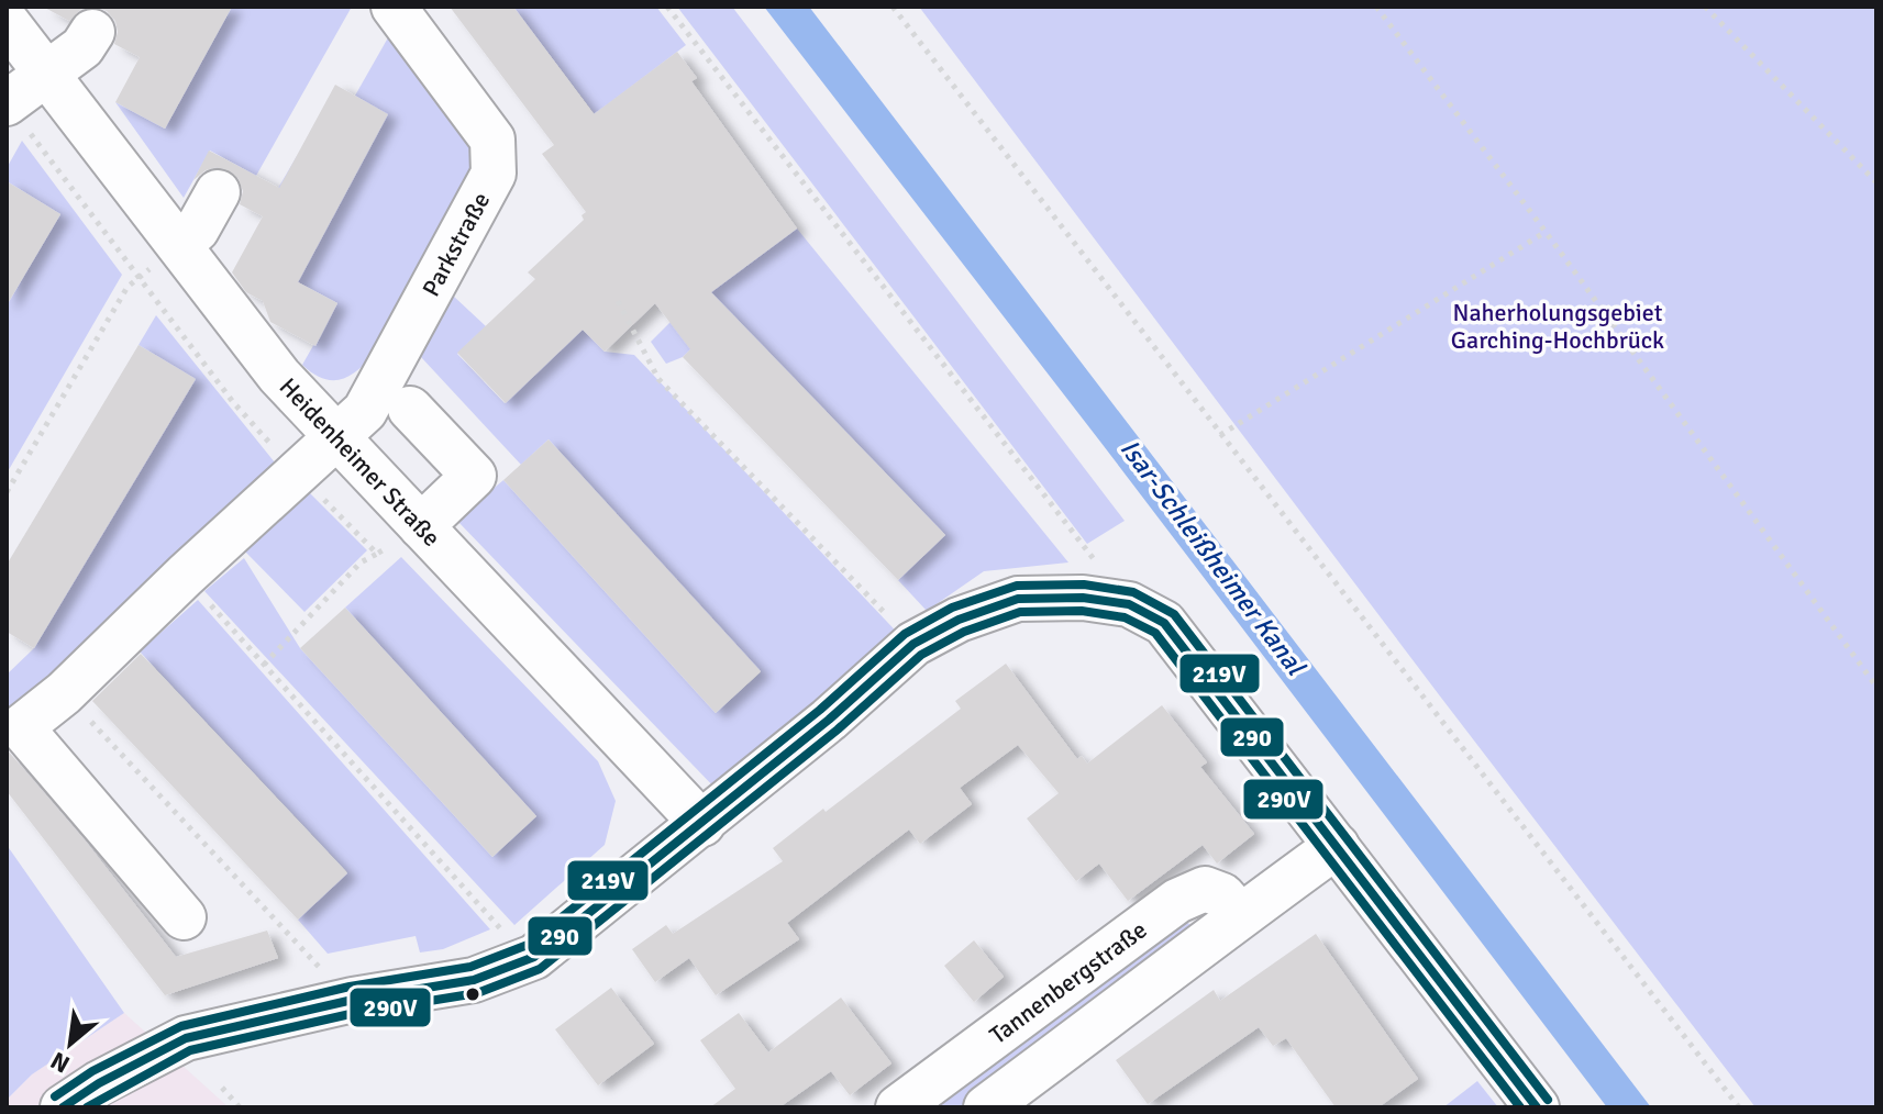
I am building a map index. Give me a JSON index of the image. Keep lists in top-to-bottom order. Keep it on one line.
{"streets":{"street":["Parkstraße","Heidenheimer Straße","Tannenbergstraße"]},"crossings":[["Parkstraße","Heidenheimer Straße"]],"water":["Isar-Schleißheimer Kanal"],"parks":["Naherholungsgebiet Garching-Hochbrück"],"lines":["transit line 219V","transit line 290","transit line 290V"],"north":"bottom left"}
